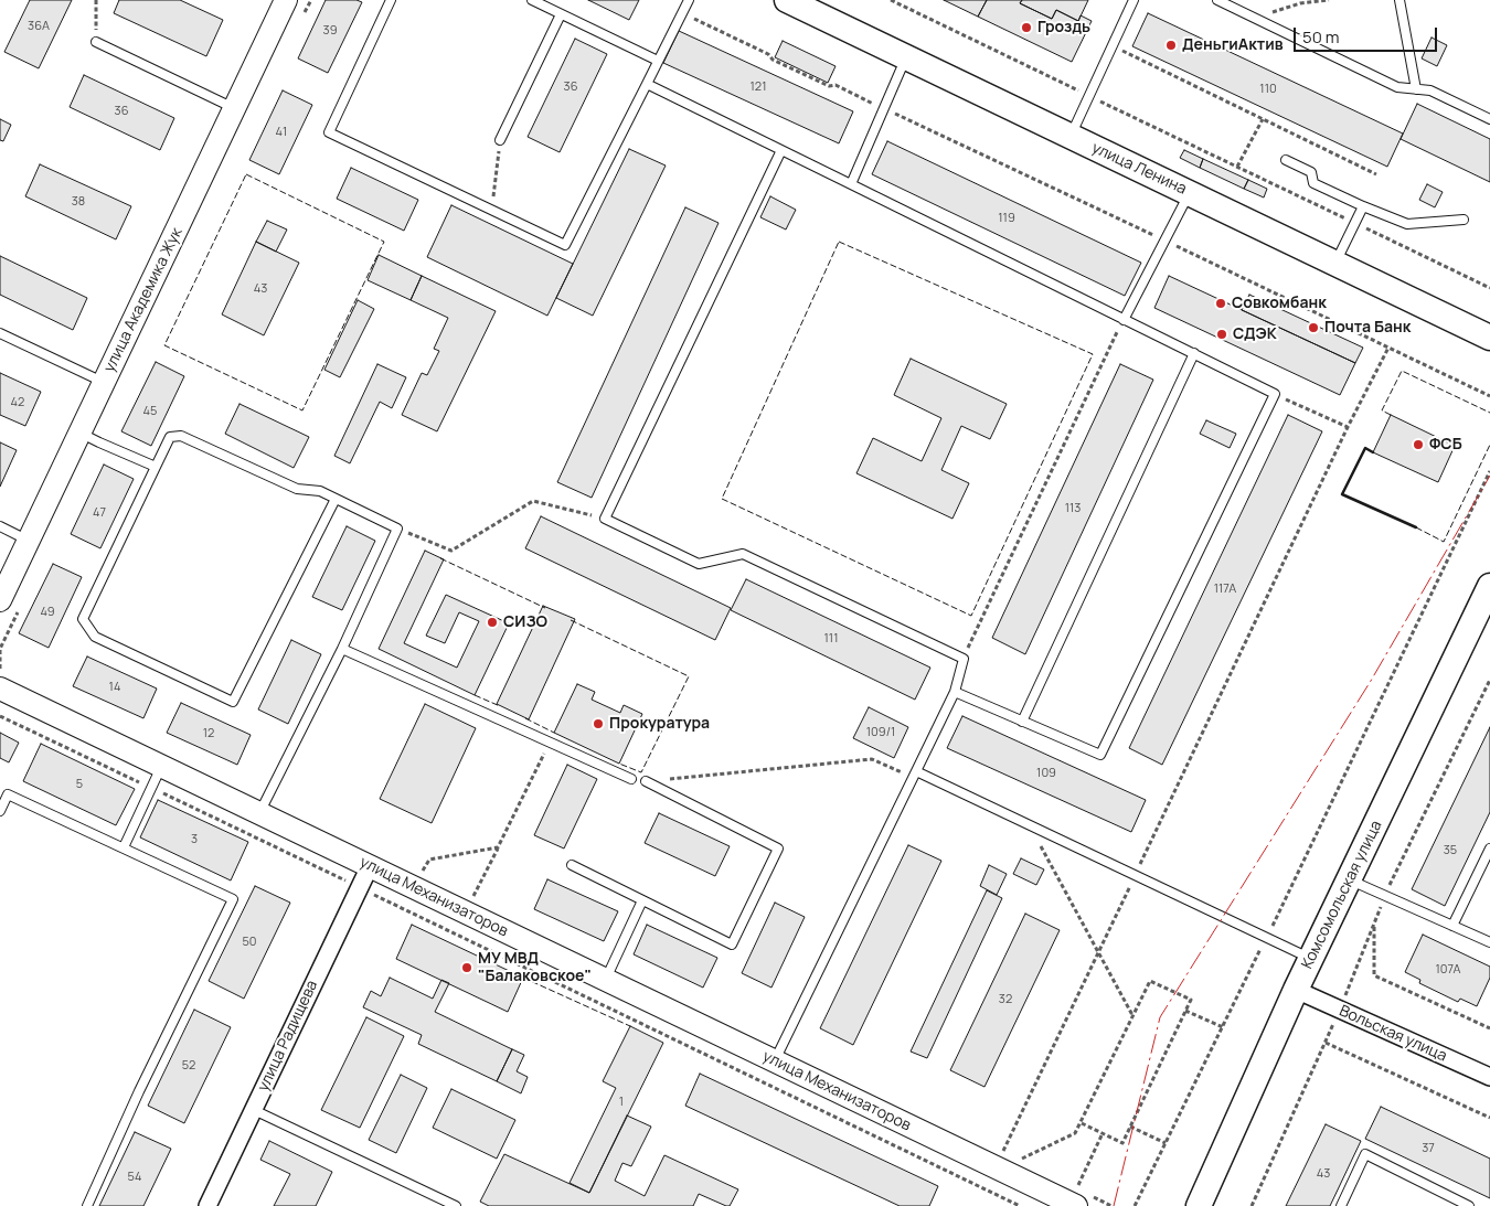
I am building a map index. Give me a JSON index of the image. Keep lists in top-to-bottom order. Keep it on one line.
{"streets":{"main road":["улица Ленина","Комсомольская улица"],"street":["улица Академика Жук","улица Механизаторов","Вольская улица","улица Радищева"]},"crossings":[["Комсомольская улица","Вольская улица"],["улица Механизаторов","улица Радищева"]],"places":["Гроздь","ДеньгиАктив","Совкомбанк","Почта Банк","СДЭК","ФСБ","СИЗО","Прокуратура","МУ МВД \"Балаковское\""],"house_numbers":["36А","39","36","121","110","36","41","38","119","43","42","45","113","47","117А","49","111","14","109/1","12","109","5","3","35","50","107А","32","52","1","37","43","54"],"scale_bar":"50 m"}
